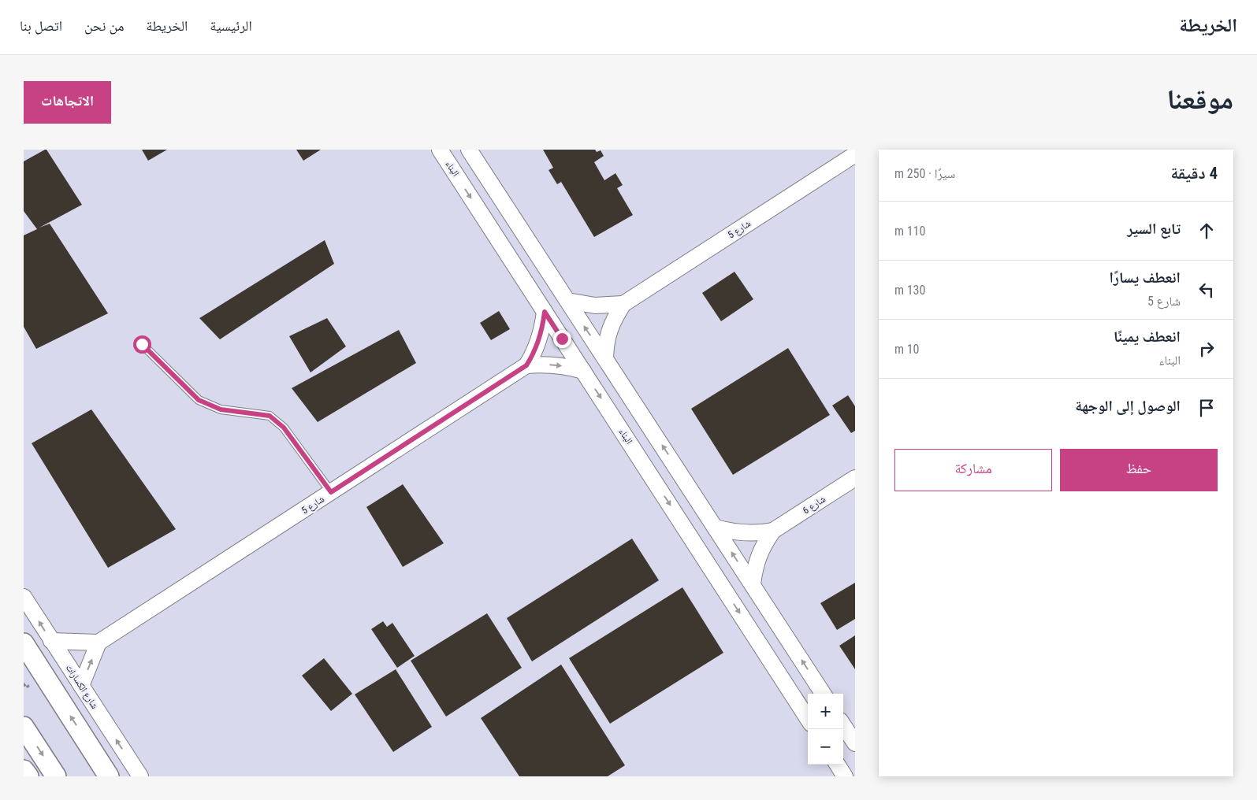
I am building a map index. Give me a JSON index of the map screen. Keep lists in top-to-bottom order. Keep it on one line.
{"streets":{"street":["البناء","شارع 5","شارع 6","شارع الكسارات"]},"crossings":[["البناء","شارع 5"]],"page":{"header":"الخريطة","nav":["الرئيسية","الخريطة","من نحن","اتصل بنا"],"title":"موقعنا","buttons":["الاتجاهات",["حفظ","مشاركة"]],"heading":["4 دقيقة","سيرًا · 250 m"],"list":[["تابع السير","110 m"],["انعطف يسارًا","شارع 5","130 m"],["انعطف يمينًا","البناء","10 m"],"الوصول إلى الوجهة"],"map_buttons":["+","−"]}}
